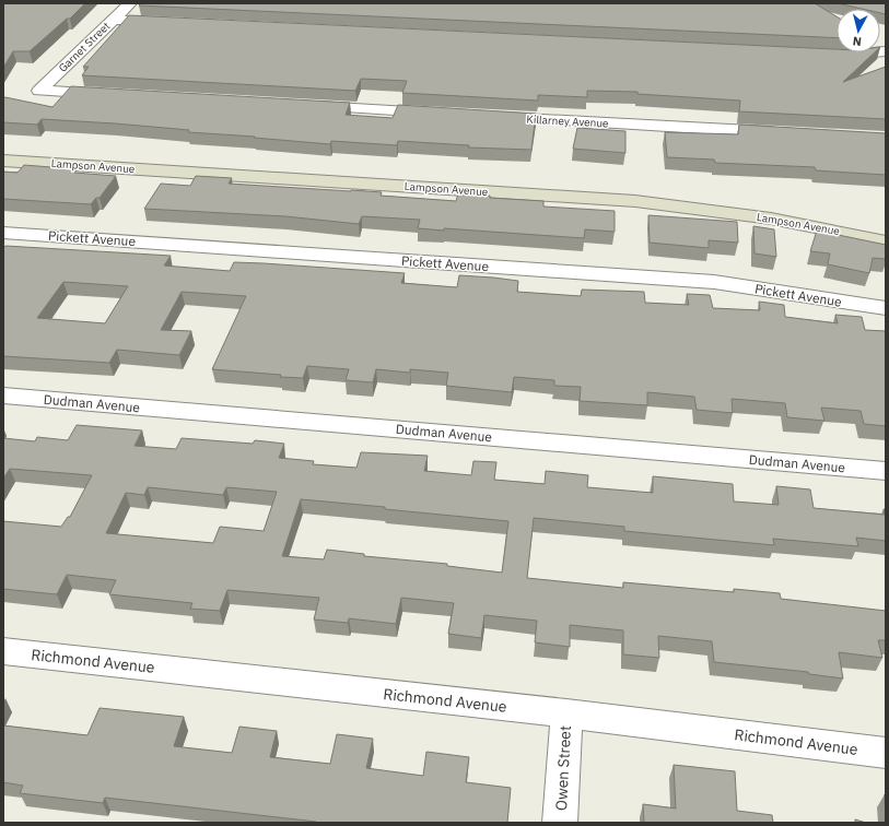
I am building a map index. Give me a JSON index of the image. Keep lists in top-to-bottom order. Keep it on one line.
{"streets":{"main road":["Lampson Avenue"],"street":["Garnet Street","Killarney Avenue","Pickett Avenue","Dudman Avenue","Richmond Avenue","Owen Street"]},"crossings":[["Richmond Avenue","Owen Street"]],"north":"bottom"}
